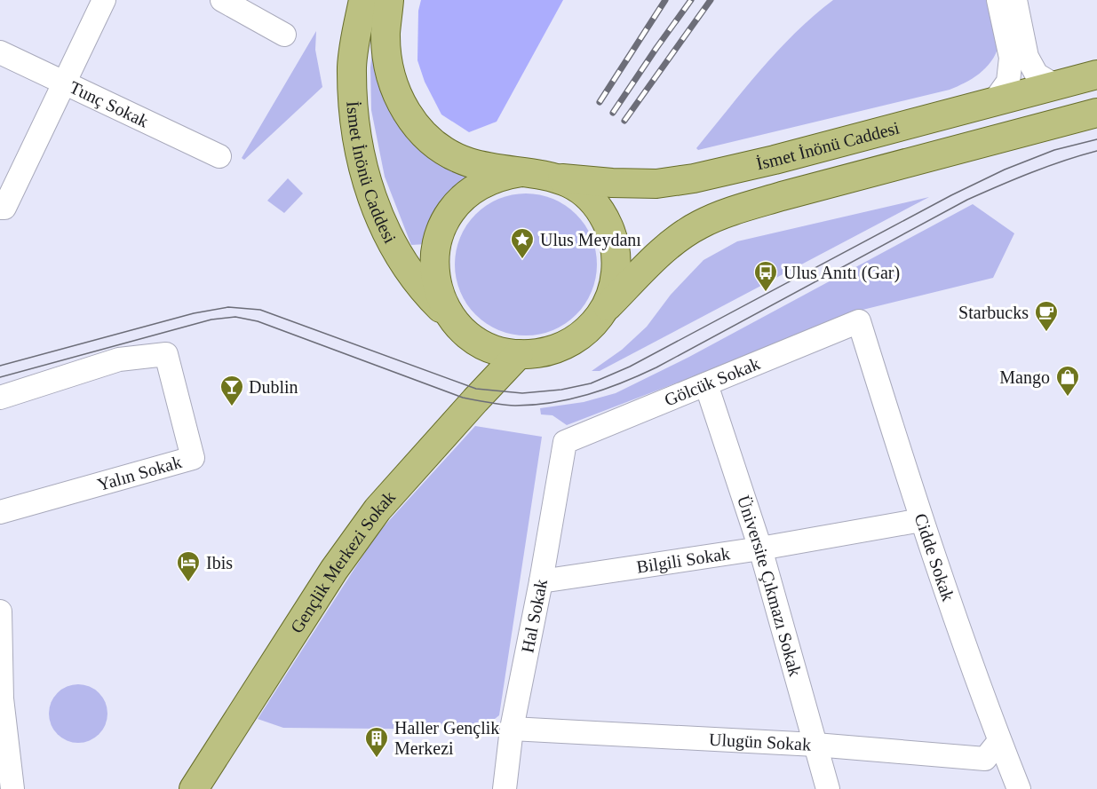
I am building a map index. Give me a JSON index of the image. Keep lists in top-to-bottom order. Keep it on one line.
{"streets":{"main road":["İsmet İnönü Caddesi","Gençlik Merkezi Sokak"],"street":["Tunç Sokak","Gölcük Sokak","Yalın Sokak","Cidde Sokak","Bilgili Sokak","Üniversite Çıkmazı Sokak","Hal Sokak","Ulugün Sokak"]},"crossings":[["İsmet İnönü Caddesi","Gençlik Merkezi Sokak"],["Gölcük Sokak","Cidde Sokak"],["Gölcük Sokak","Üniversite Çıkmazı Sokak"],["Gölcük Sokak","Hal Sokak"],["Cidde Sokak","Bilgili Sokak"],["Cidde Sokak","Ulugün Sokak"],["Bilgili Sokak","Üniversite Çıkmazı Sokak"],["Bilgili Sokak","Hal Sokak"],["Üniversite Çıkmazı Sokak","Ulugün Sokak"],["Hal Sokak","Ulugün Sokak"]],"places":{"place":["Ulus Meydanı"],"bus stop":["Ulus Anıtı (Gar)"],"cafe":["Starbucks"],"shop":["Mango"],"bar":["Dublin"],"hotel":["Ibis"],"building":["Haller Gençlik Merkezi"]}}
